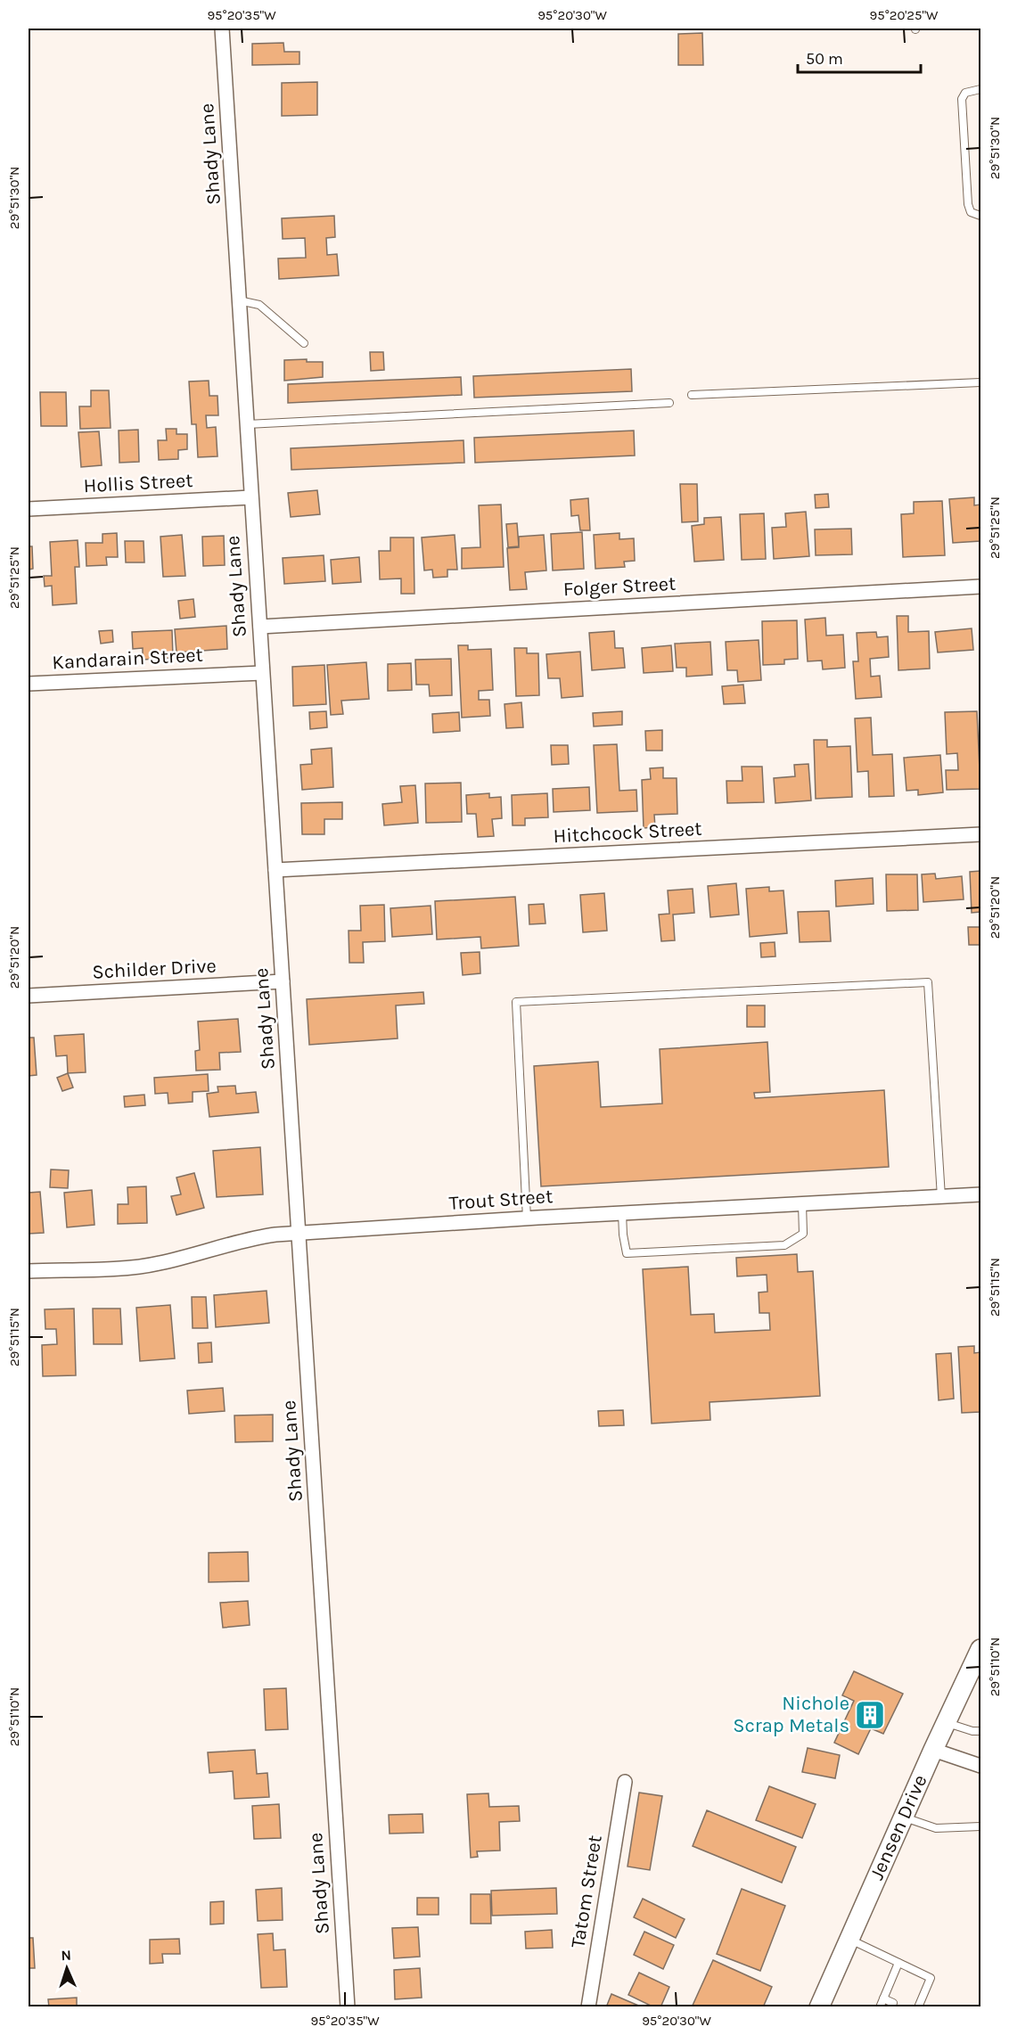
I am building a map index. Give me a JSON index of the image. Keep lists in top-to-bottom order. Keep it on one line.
{"streets":{"main road":["Jensen Drive"],"street":["Shady Lane","Hollis Street","Folger Street","Kandarain Street","Hitchcock Street","Schilder Drive","Trout Street","Tatom Street"]},"crossings":[["Shady Lane","Hollis Street"],["Shady Lane","Folger Street"],["Shady Lane","Kandarain Street"],["Shady Lane","Hitchcock Street"],["Shady Lane","Schilder Drive"],["Shady Lane","Trout Street"]],"places":{"building":["Nichole Scrap Metals"]},"scale_bar":"50 m","north":"top","coordinates":["95°20'35\"W","95°20'30\"W","95°20'25\"W","29°51'30\"N","29°51'25\"N","29°51'20\"N","29°51'15\"N","29°51'10\"N"]}
